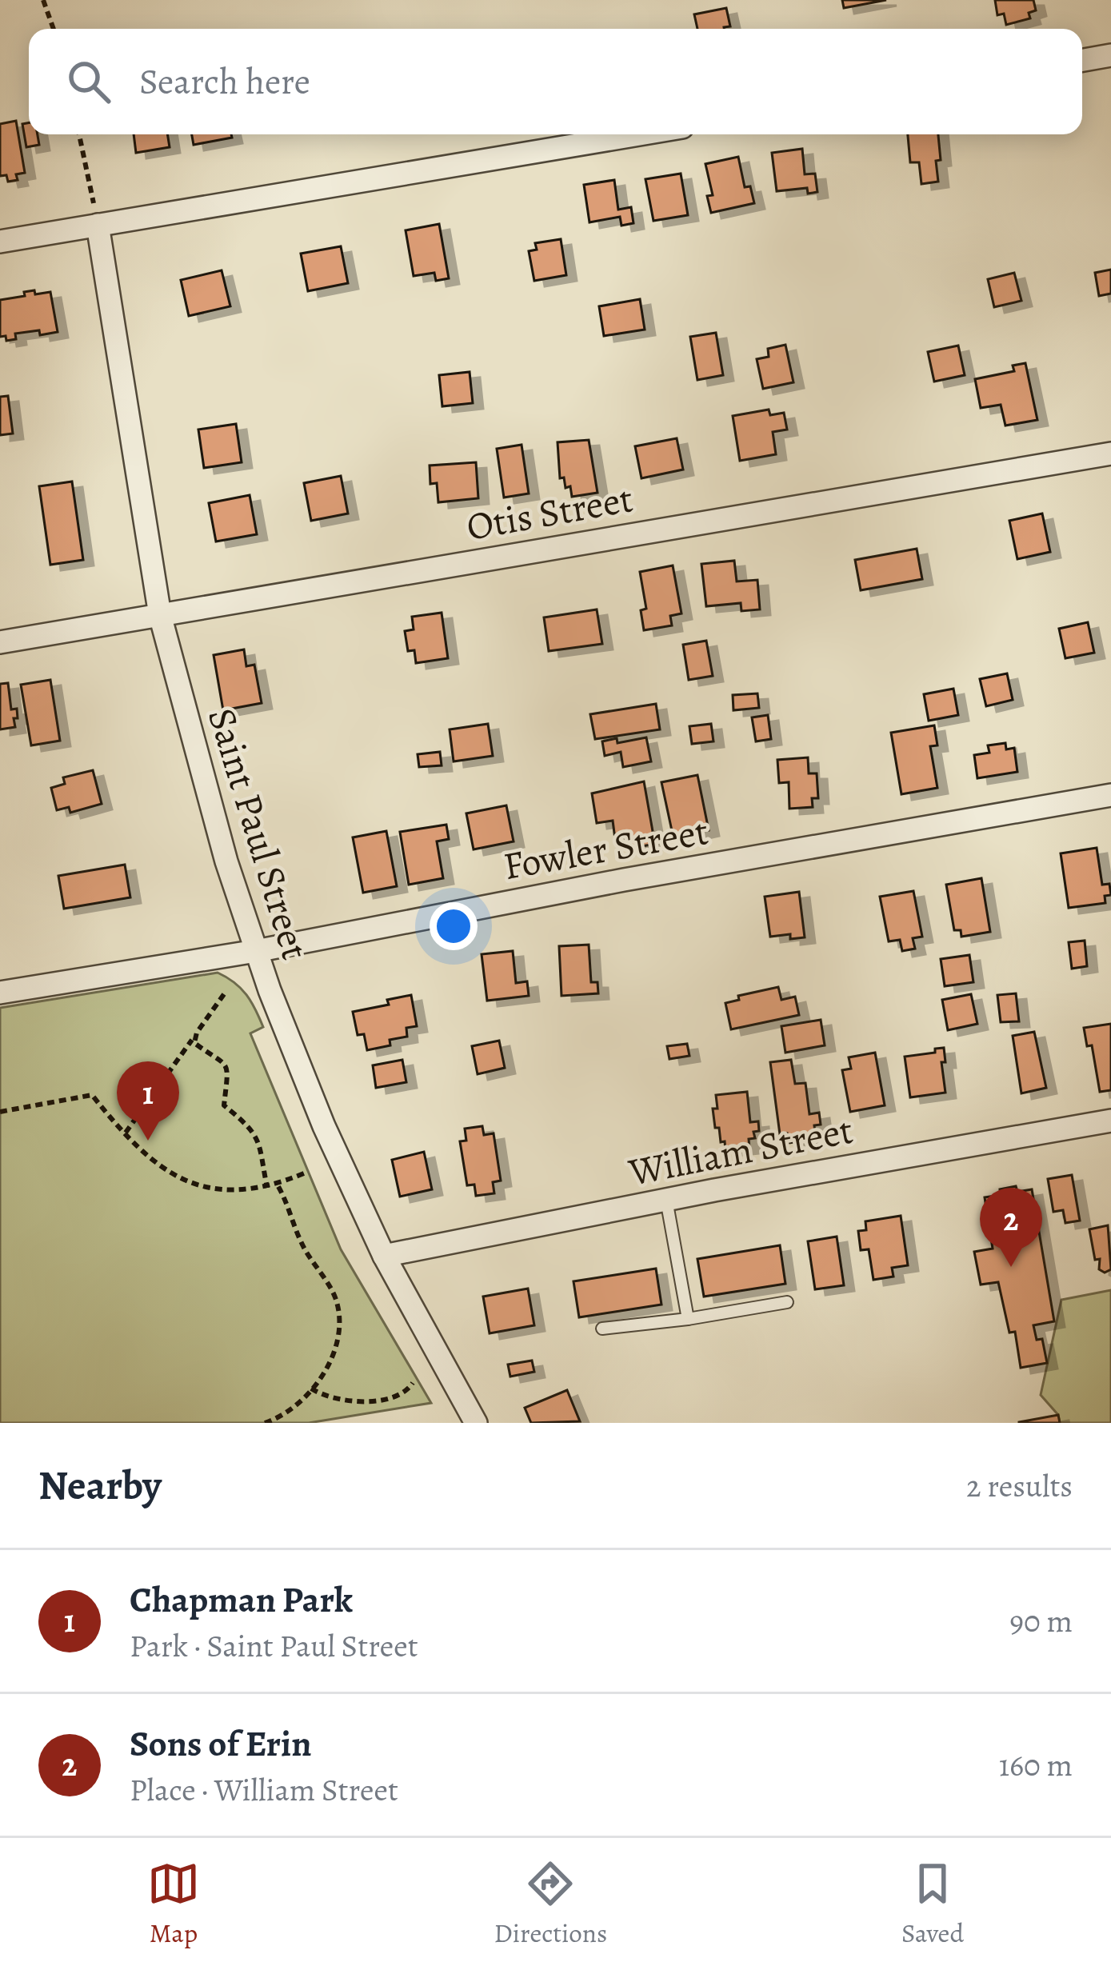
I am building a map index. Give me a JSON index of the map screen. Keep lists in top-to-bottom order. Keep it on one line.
{"streets":{"street":["Otis Street","Saint Paul Street","Fowler Street","William Street"]},"crossings":[["Otis Street","Saint Paul Street"],["Saint Paul Street","Fowler Street"],["Saint Paul Street","William Street"]],"page":{"search":"Search here","pins":["1","2"],"heading":["Nearby","2 results"],"list":[{"mark":"1","name":"Chapman Park","note":"Park · Saint Paul Street","value":"90 m"},{"mark":"2","name":"Sons of Erin","note":"Place · William Street","value":"160 m"}],"nav":["Map","Directions","Saved"]}}
